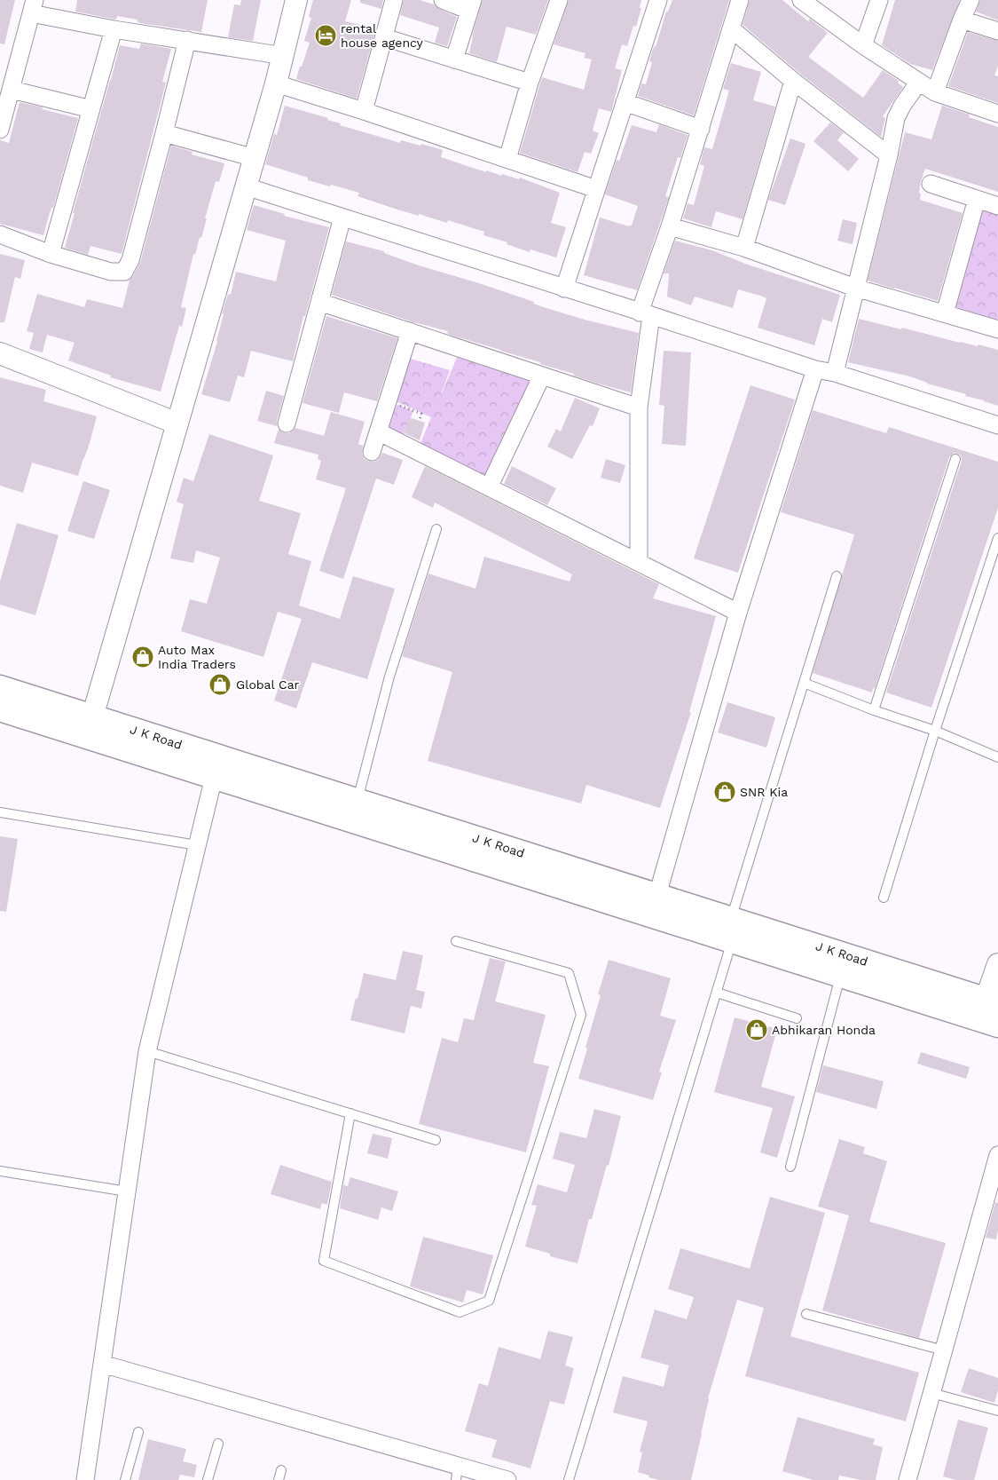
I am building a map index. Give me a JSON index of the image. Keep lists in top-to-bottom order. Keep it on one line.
{"streets":{"main road":["J K Road"]},"places":{"hotel":["rental house agency"],"shop":["Auto Max India Traders","Global Car","SNR Kia","Abhikaran Honda"]}}
